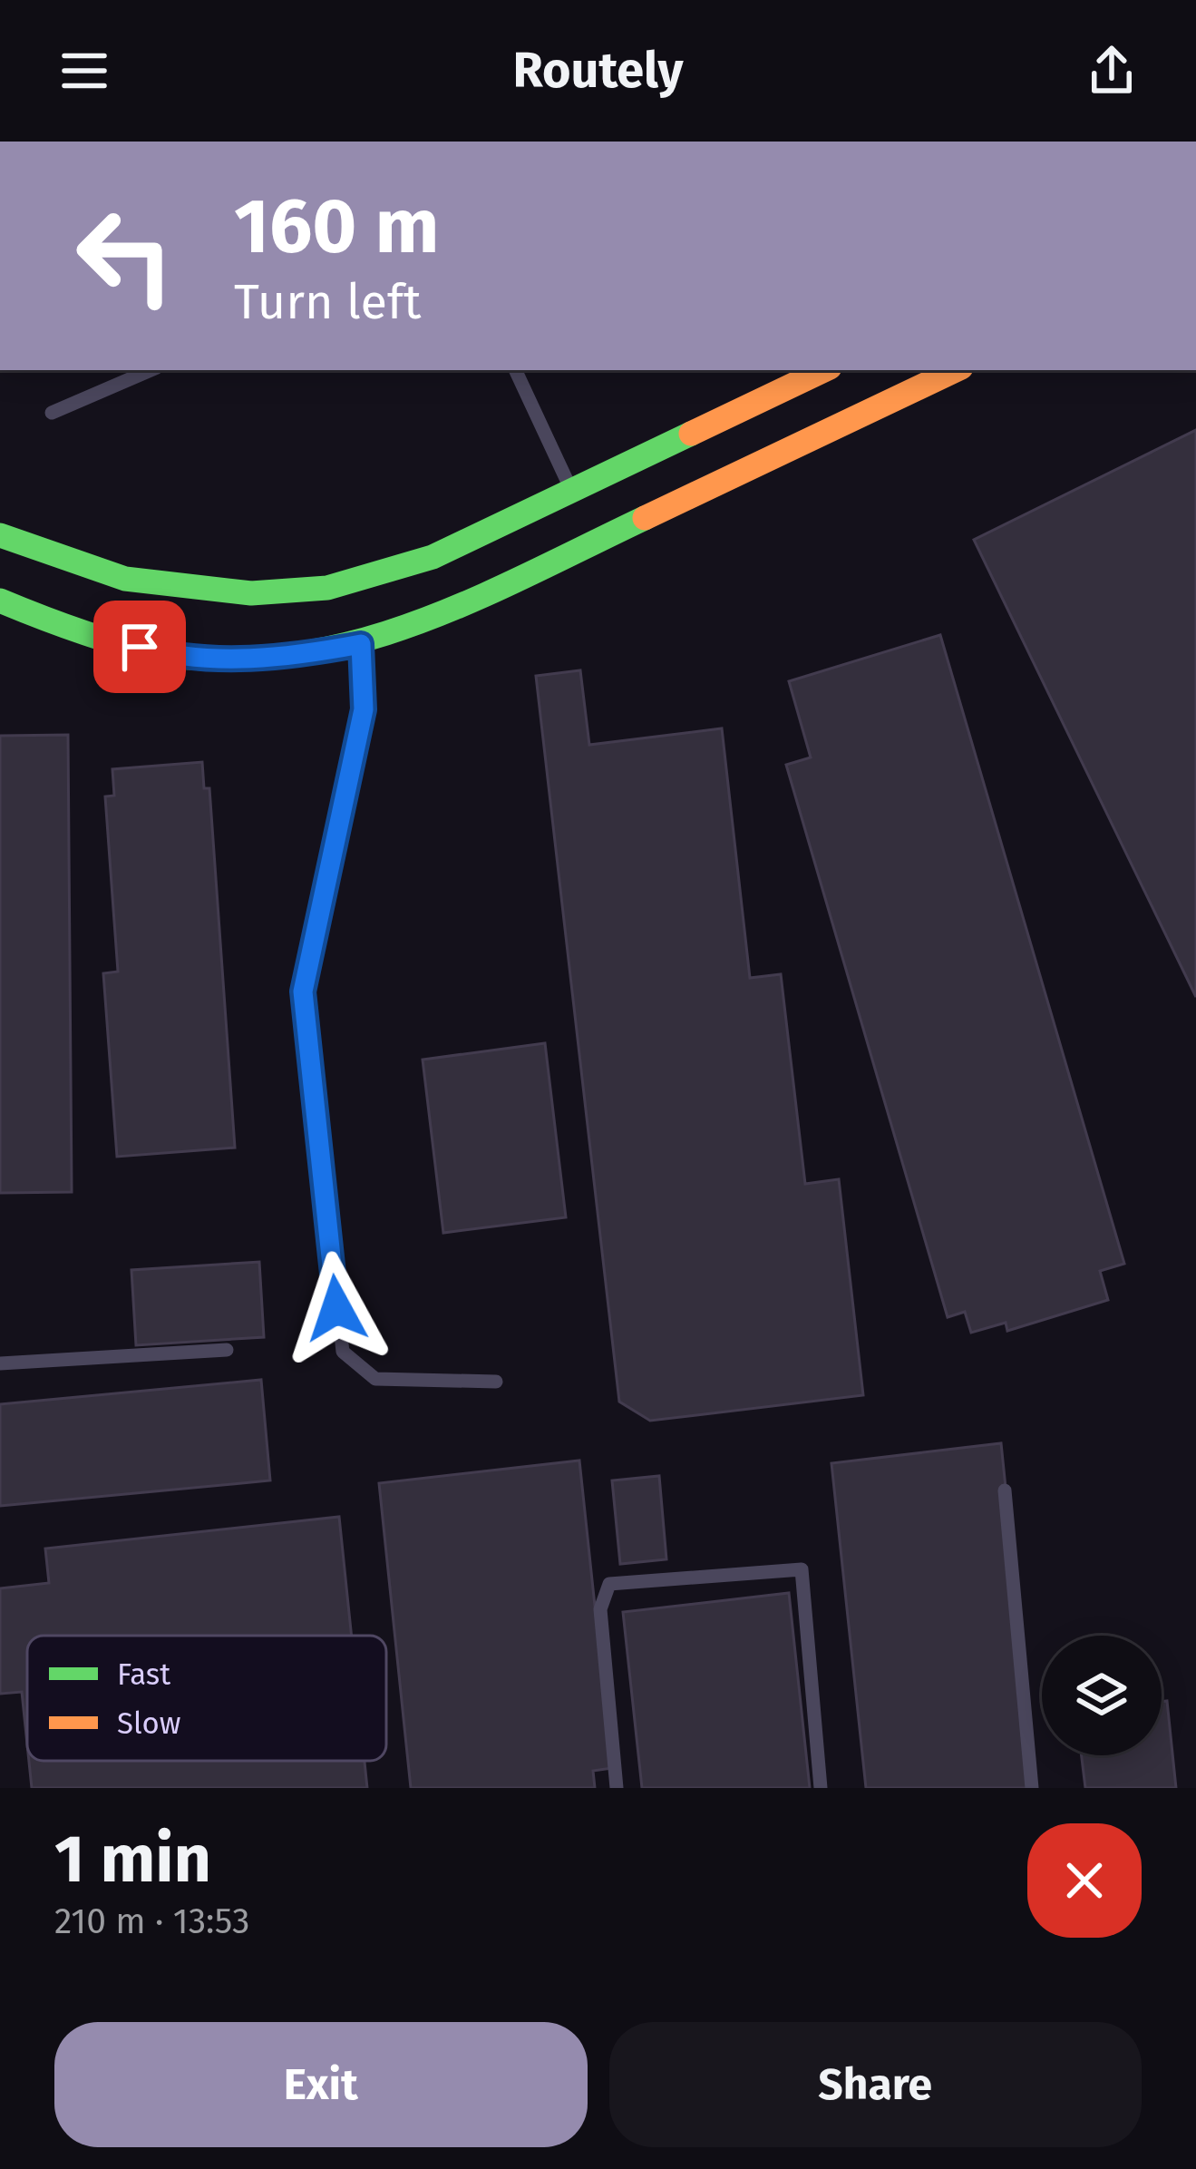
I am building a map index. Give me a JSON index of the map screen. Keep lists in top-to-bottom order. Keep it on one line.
{"legend":["Fast","Slow"],"page":{"header":"Routely","turn":["160 m","Turn left"],"heading":["1 min","210 m · 13:53"],"buttons":["Exit","Share"]}}
